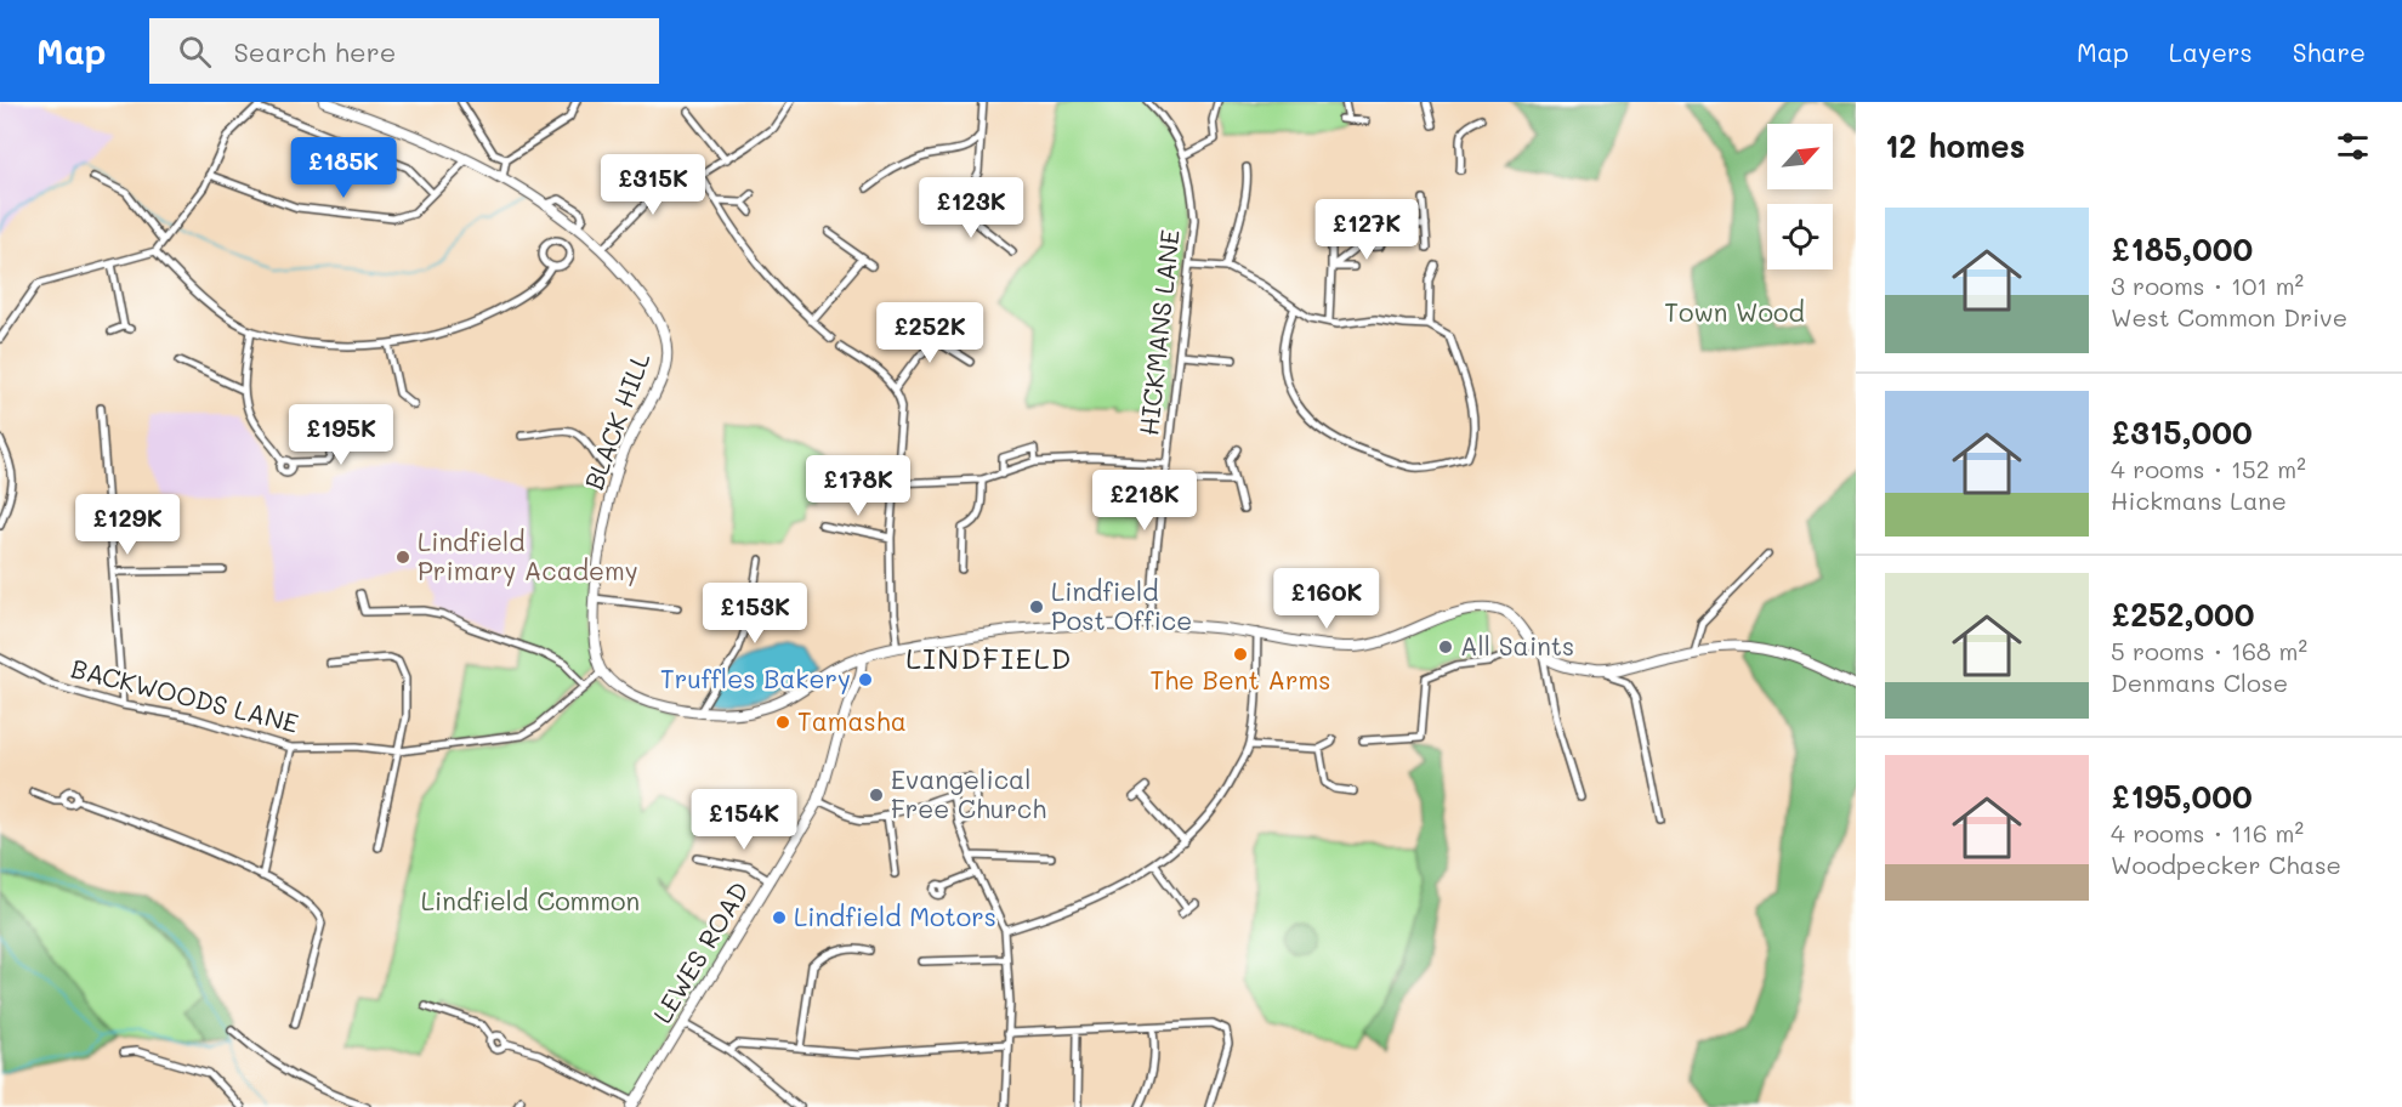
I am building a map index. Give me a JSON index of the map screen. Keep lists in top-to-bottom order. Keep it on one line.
{"streets":{"main road":["BLACK HILL","LEWES ROAD"],"street":["HICKMANS LANE","BACKWOODS LANE"]},"crossings":[["BLACK HILL","BACKWOODS LANE"]],"districts":["LINDFIELD"],"parks":["Town Wood","Lindfield Common"],"places":["Lindfield Primary Academy","Lindfield Post Office","All Saints","The Bent Arms","Truffles Bakery","Tamasha","Evangelical Free Church","Lindfield Motors"],"north":"top right","page":{"header":"Map","search":"Search here","nav":["Map","Layers","Share"],"heading":"12 homes","price":["£185K","£315K","£123K","£127K","£252K","£195K","£178K","£218K","£129K","£160K","£153K","£154K"],"list":[{"name":"£185,000","note":"3 rooms · 101 m² · West Common Drive"},{"name":"£315,000","note":"4 rooms · 152 m² · Hickmans Lane"},{"name":"£252,000","note":"5 rooms · 168 m² · Denmans Close"},{"name":"£195,000","note":"4 rooms · 116 m² · Woodpecker Chase"}]}}
